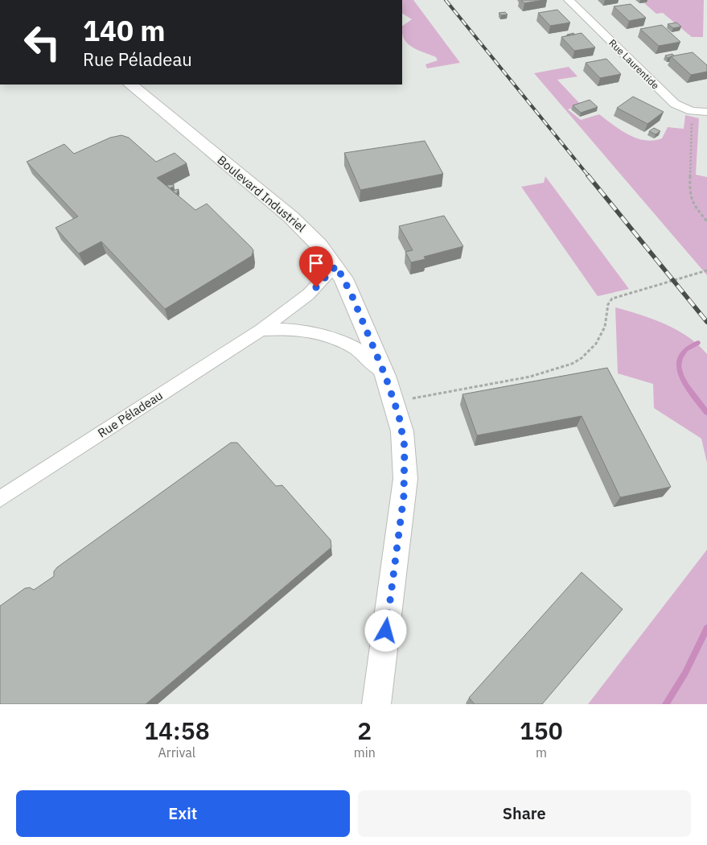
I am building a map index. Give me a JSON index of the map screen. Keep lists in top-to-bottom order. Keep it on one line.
{"streets":{"street":["Rue Laurentide","Boulevard Industriel","Rue Péladeau"]},"crossings":[["Boulevard Industriel","Rue Péladeau"]],"page":{"turn":["140 m","Rue Péladeau"],"eta":["14:58","Arrival","2","min","150","m"],"buttons":["Exit","Share"]}}
